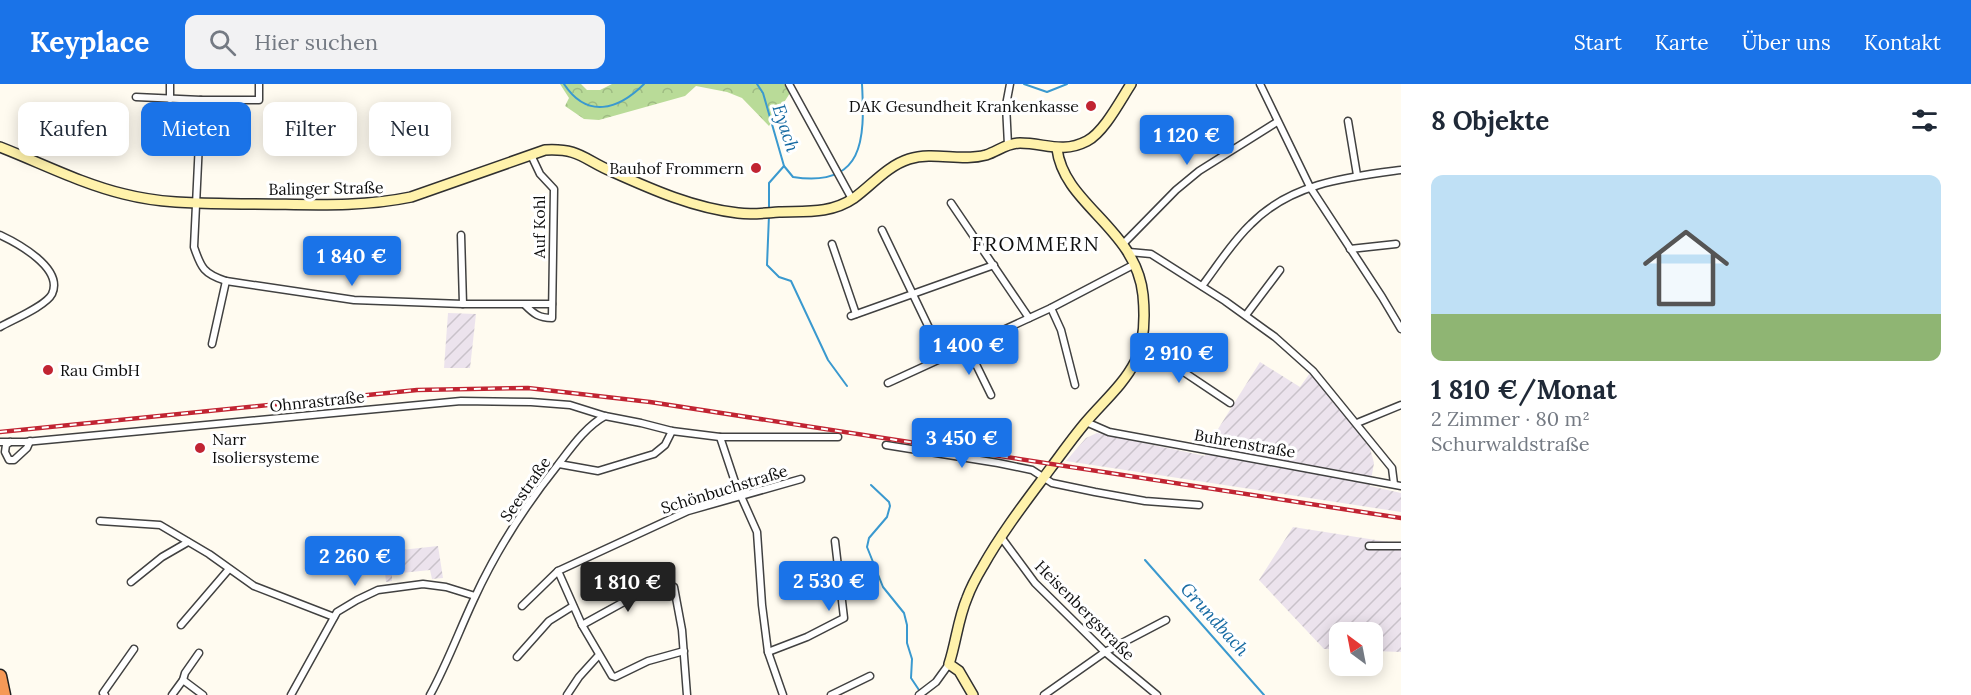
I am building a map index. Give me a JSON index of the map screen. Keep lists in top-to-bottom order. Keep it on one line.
{"streets":{"main road":["Balinger Straße"],"street":["Auf Kohl","Ohnrastraße","Buhrenstraße","Seestraße","Schönbuchstraße","Heisenbergstraße"]},"crossings":[["Balinger Straße","Auf Kohl"],["Ohnrastraße","Seestraße"]],"districts":["FROMMERN"],"water":["Eyach","Grundbach"],"places":["DAK Gesundheit Krankenkasse","Bauhof Frommern","Rau GmbH","Narr Isoliersysteme"],"north":"top left","page":{"header":"Keyplace","search":"Hier suchen","nav":["Start","Karte","Über uns","Kontakt"],"heading":"8 Objekte","chip":["Kaufen","Mieten","Filter","Neu"],"price":["1 120 €","1 840 €","1 400 €","2 910 €","3 450 €","2 260 €","2 530 €","1 810 €"],"list":[{"name":"1 810 €/Monat","note":"2 Zimmer · 80 m² · Schurwaldstraße"}]}}
